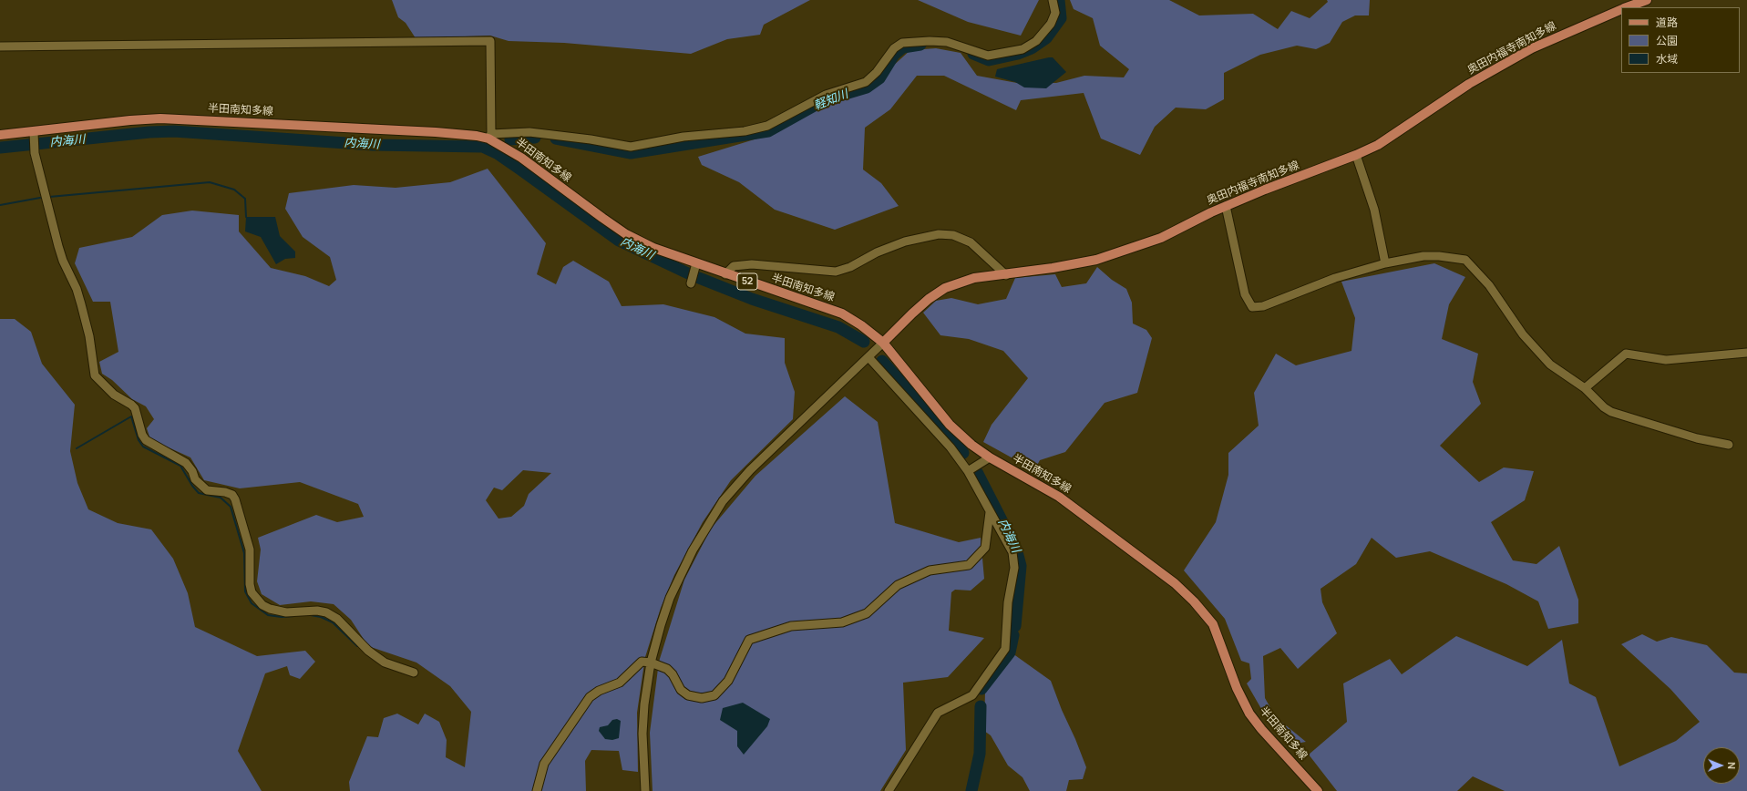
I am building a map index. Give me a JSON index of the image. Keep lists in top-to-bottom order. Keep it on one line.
{"streets":{"main road":["奥田内福寺南知多線","半田南知多線","52"]},"crossings":[["奥田内福寺南知多線","半田南知多線"]],"water":["軽知川","内海川"],"legend":["道路","公園","水域"],"north":"right"}
